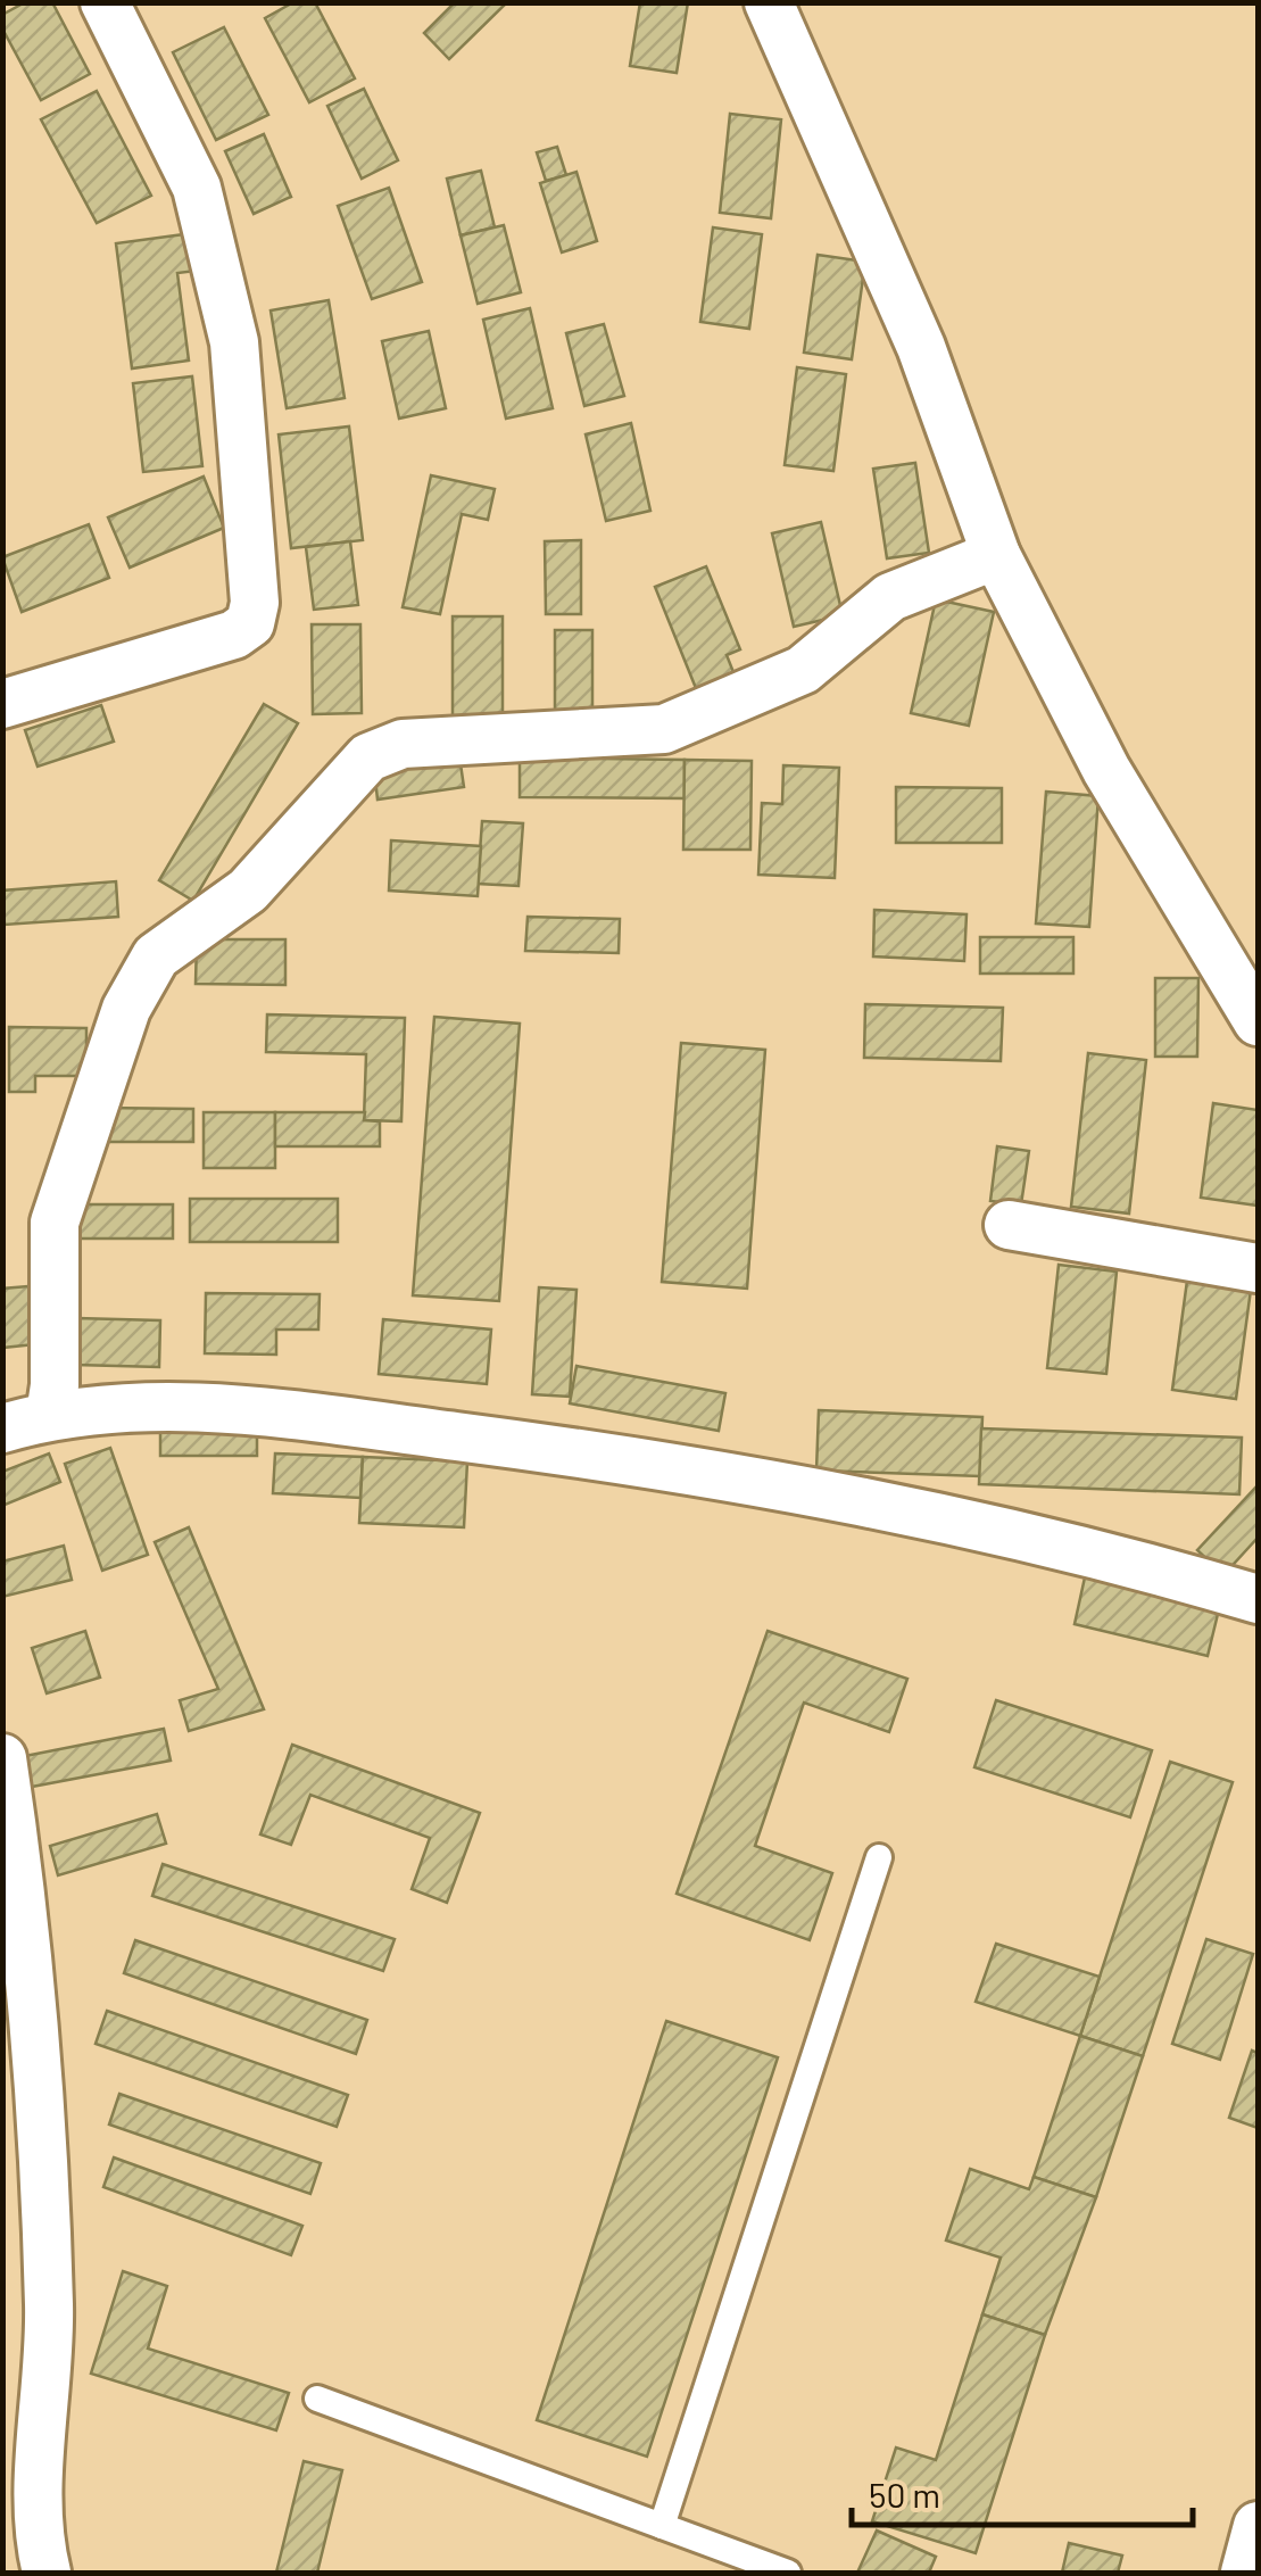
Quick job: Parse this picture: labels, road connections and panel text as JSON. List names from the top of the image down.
{
  "scale_bar": "50 m"
}
